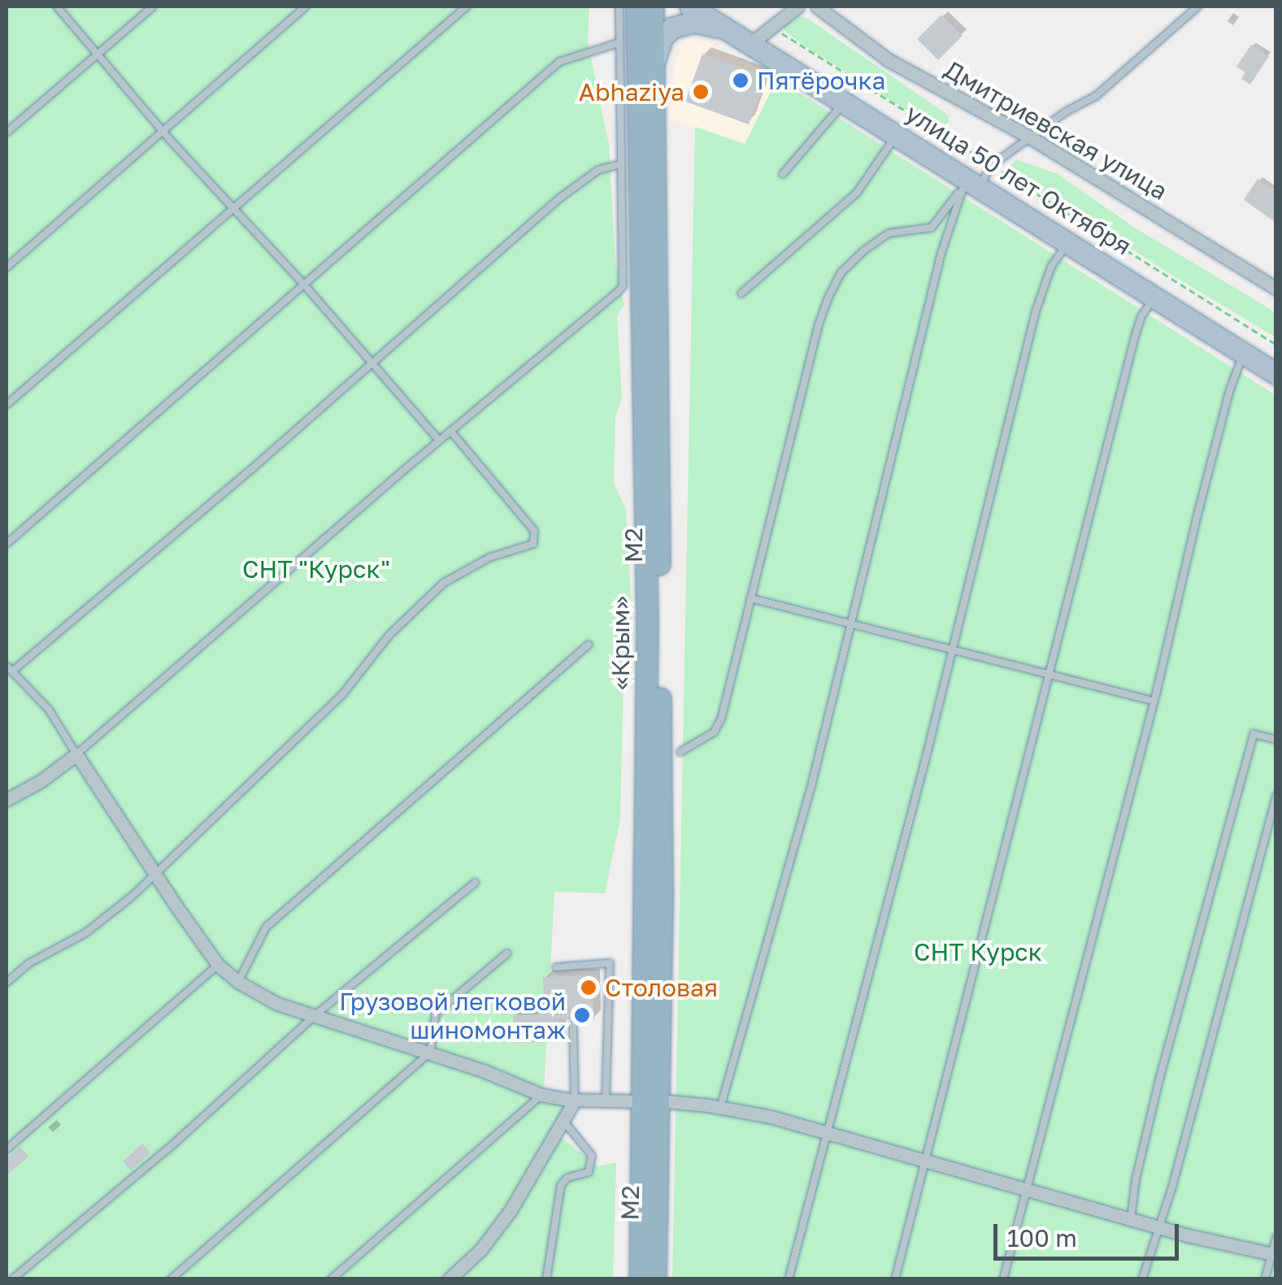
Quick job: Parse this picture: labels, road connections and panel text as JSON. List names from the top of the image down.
{
  "streets": {
    "highway": ["М2", "«Крым»"],
    "main road": ["улица 50 лет Октября"],
    "street": ["Дмитриевская улица"]
  },
  "crossings": [
    ["М2", "«Крым»"]
  ],
  "parks": ["СНТ \"Курск\"", "СНТ Курск"],
  "places": [
    "Пятёрочка",
    "Abhaziya",
    "Столовая",
    "Грузовой легковой шиномонтаж"
  ],
  "scale_bar": "100 m"
}
